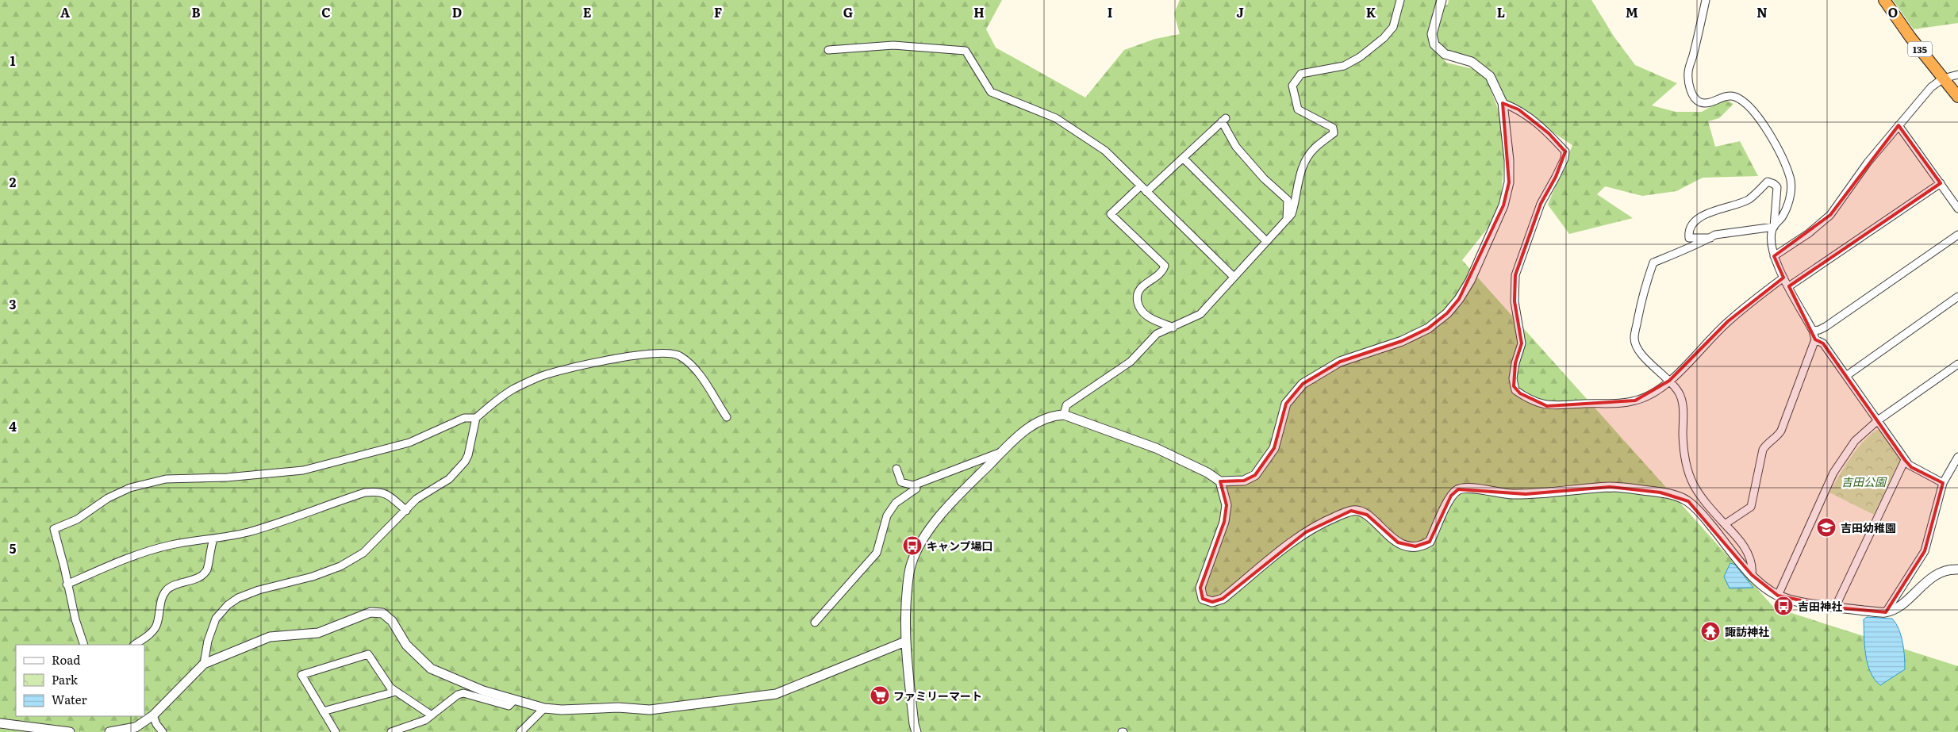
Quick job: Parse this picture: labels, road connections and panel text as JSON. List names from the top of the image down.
{
  "streets": {
    "highway": ["135"]
  },
  "parks": ["吉田公園"],
  "places": {
    "school or university": ["吉田幼稚園"],
    "bus stop": ["キャンプ場口", "吉田神社"],
    "temple": ["諏訪神社"],
    "supermarket": ["ファミリーマート"]
  },
  "legend": ["Road", "Park", "Water"],
  "grid": {
    "columns": [
      "A",
      "B",
      "C",
      "D",
      "E",
      "F",
      "G",
      "H",
      "I",
      "J",
      "K",
      "L",
      "M",
      "N",
      "O"
    ],
    "rows": [
      "1",
      "2",
      "3",
      "4",
      "5"
    ]
  }
}
